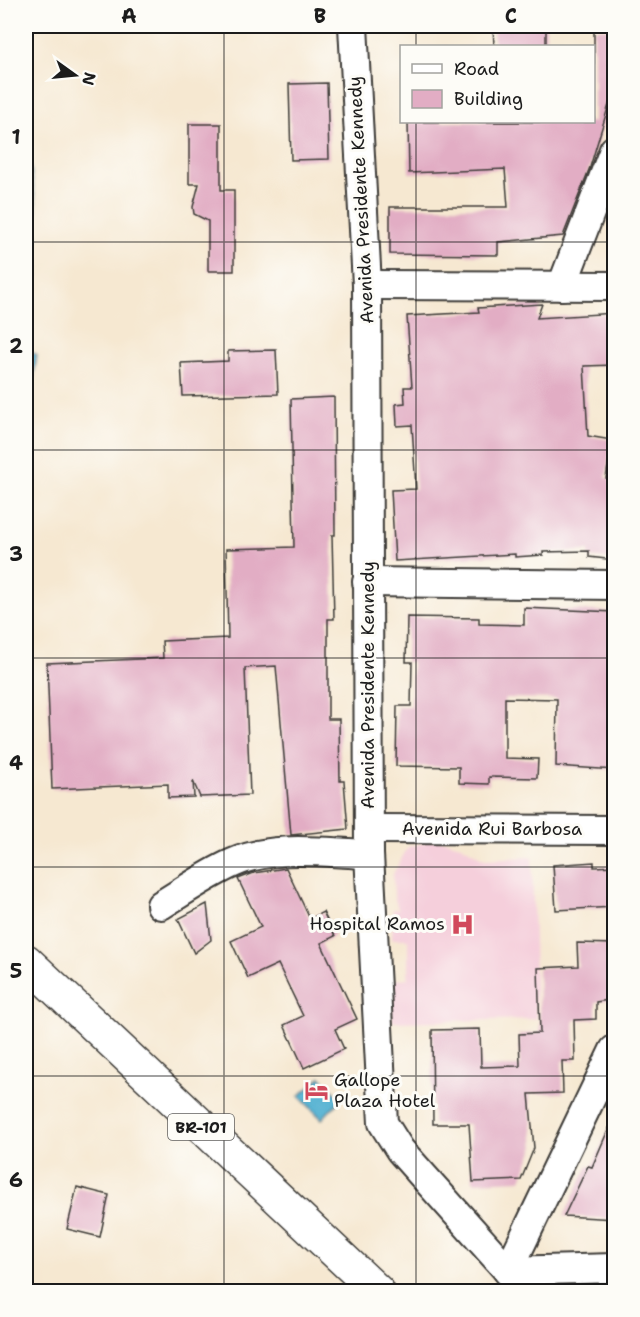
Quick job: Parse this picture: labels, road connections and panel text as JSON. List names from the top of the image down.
{
  "streets": {
    "highway": ["BR-101"],
    "street": ["Avenida Presidente Kennedy", "Avenida Rui Barbosa"]
  },
  "crossings": [
    ["Avenida Presidente Kennedy", "Avenida Rui Barbosa"]
  ],
  "places": {
    "hospital": ["Hospital Ramos"],
    "hotel": ["Gallope Plaza Hotel"]
  },
  "legend": ["Road", "Building"],
  "north": "right",
  "grid": {
    "columns": ["A", "B", "C"],
    "rows": [
      "1",
      "2",
      "3",
      "4",
      "5",
      "6"
    ]
  }
}
